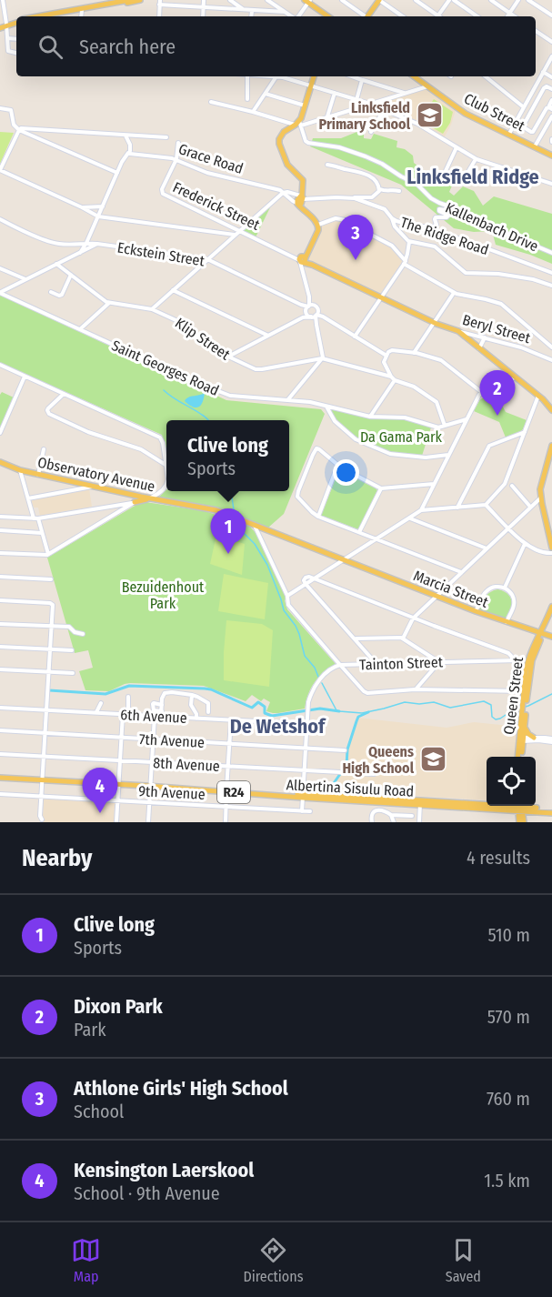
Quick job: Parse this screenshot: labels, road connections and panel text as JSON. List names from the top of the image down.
{
  "streets": {
    "main road": [
      "Club Street",
      "Frederick Street",
      "Beryl Street",
      "Observatory Avenue",
      "Marcia Street",
      "Queen Street",
      "Albertina Sisulu Road",
      "R24"
    ],
    "street": [
      "Grace Road",
      "Kallenbach Drive",
      "The Ridge Road",
      "Eckstein Street",
      "Klip Street",
      "Saint Georges Road",
      "Tainton Street",
      "6th Avenue",
      "7th Avenue",
      "8th Avenue",
      "9th Avenue"
    ]
  },
  "crossings": [
    ["Grace Road", "Frederick Street"],
    ["Grace Road", "The Ridge Road"],
    ["Frederick Street", "Beryl Street"],
    ["Klip Street", "Saint Georges Road"],
    ["Observatory Avenue", "Marcia Street"],
    ["Observatory Avenue", "Tainton Street"],
    ["Marcia Street", "Queen Street"]
  ],
  "districts": ["Linksfield Ridge", "De Wetshof"],
  "parks": ["Da Gama Park", "Bezuidenhout Park"],
  "places": {
    "school or university": ["Linksfield Primary School", "Queens High School"]
  },
  "page": {
    "search": "Search here",
    "pins": [
      "3",
      "2",
      "1",
      "4"
    ],
    "popup": ["Clive long", "Sports"],
    "heading": ["Nearby", "4 results"],
    "list": [
      {
        "mark": "1",
        "name": "Clive long",
        "note": "Sports",
        "value": "510 m"
      },
      {
        "mark": "2",
        "name": "Dixon Park",
        "note": "Park",
        "value": "570 m"
      },
      {
        "mark": "3",
        "name": "Athlone Girls' High School",
        "note": "School",
        "value": "760 m"
      },
      {
        "mark": "4",
        "name": "Kensington Laerskool",
        "note": "School · 9th Avenue",
        "value": "1.5 km"
      }
    ],
    "nav": ["Map", "Directions", "Saved"]
  }
}
